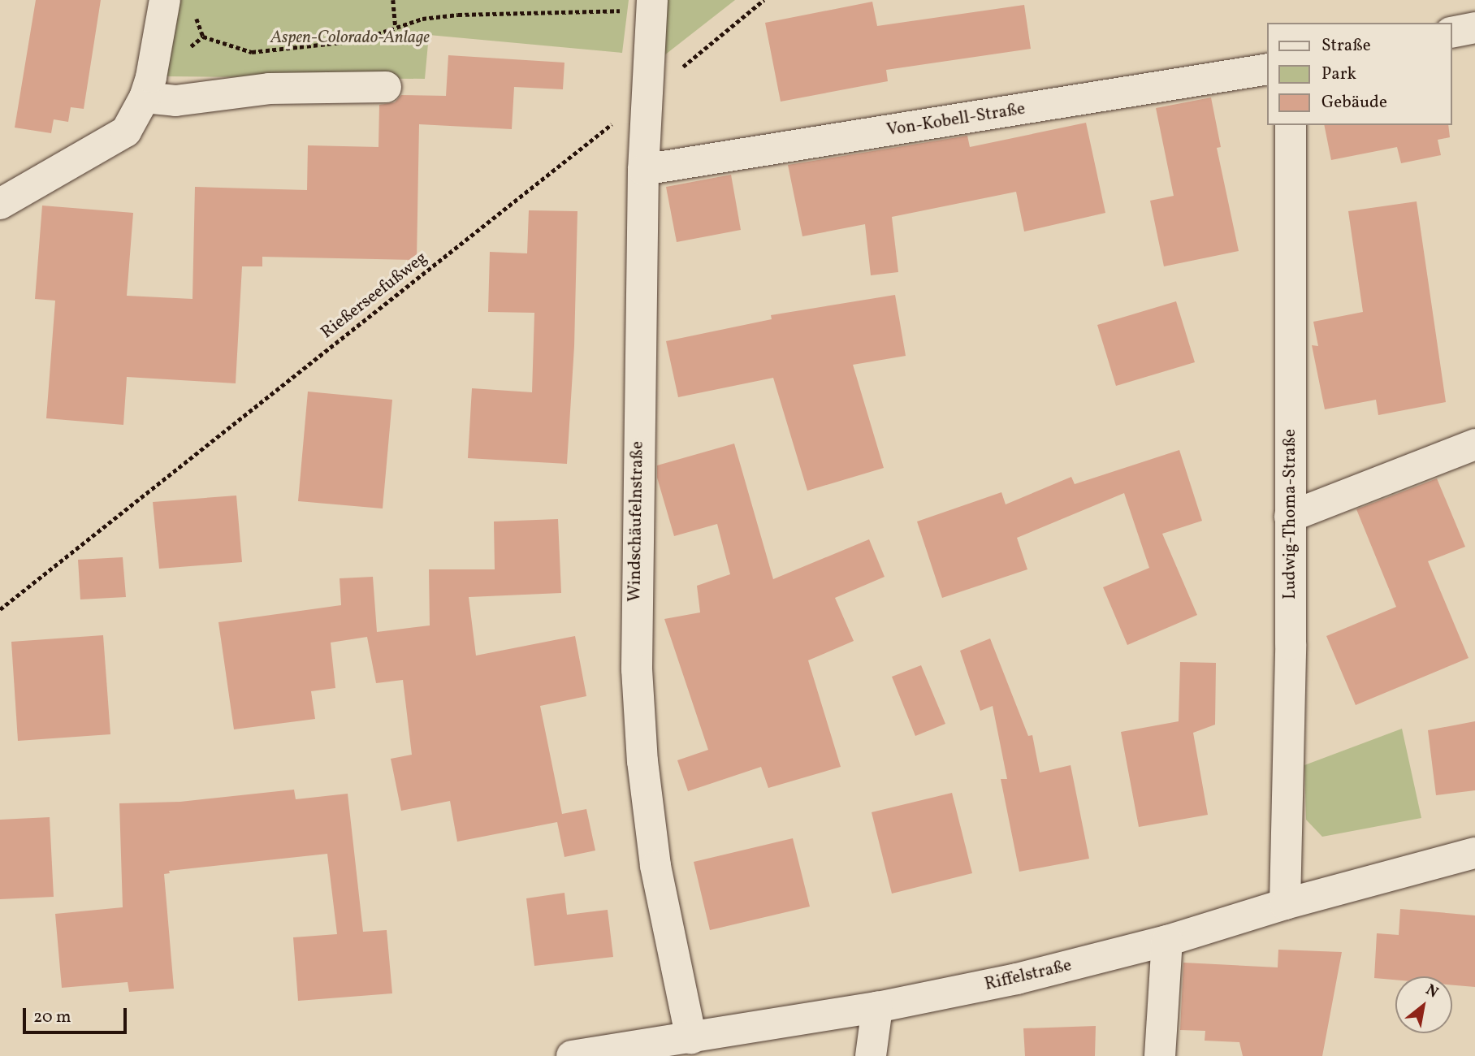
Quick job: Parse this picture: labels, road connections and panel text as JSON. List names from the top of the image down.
{
  "streets": {
    "street": [
      "Von-Kobell-Straße",
      "Ludwig-Thoma-Straße",
      "Windschäufelnstraße",
      "Riffelstraße"
    ],
    "path": ["Rießerseefußweg"]
  },
  "crossings": [
    ["Von-Kobell-Straße", "Windschäufelnstraße"],
    ["Rießerseefußweg", "Windschäufelnstraße"],
    ["Ludwig-Thoma-Straße", "Riffelstraße"],
    ["Windschäufelnstraße", "Riffelstraße"]
  ],
  "parks": ["Aspen-Colorado-Anlage"],
  "legend": ["Straße", "Park", "Gebäude"],
  "scale_bar": "20 m",
  "north": "top right"
}
